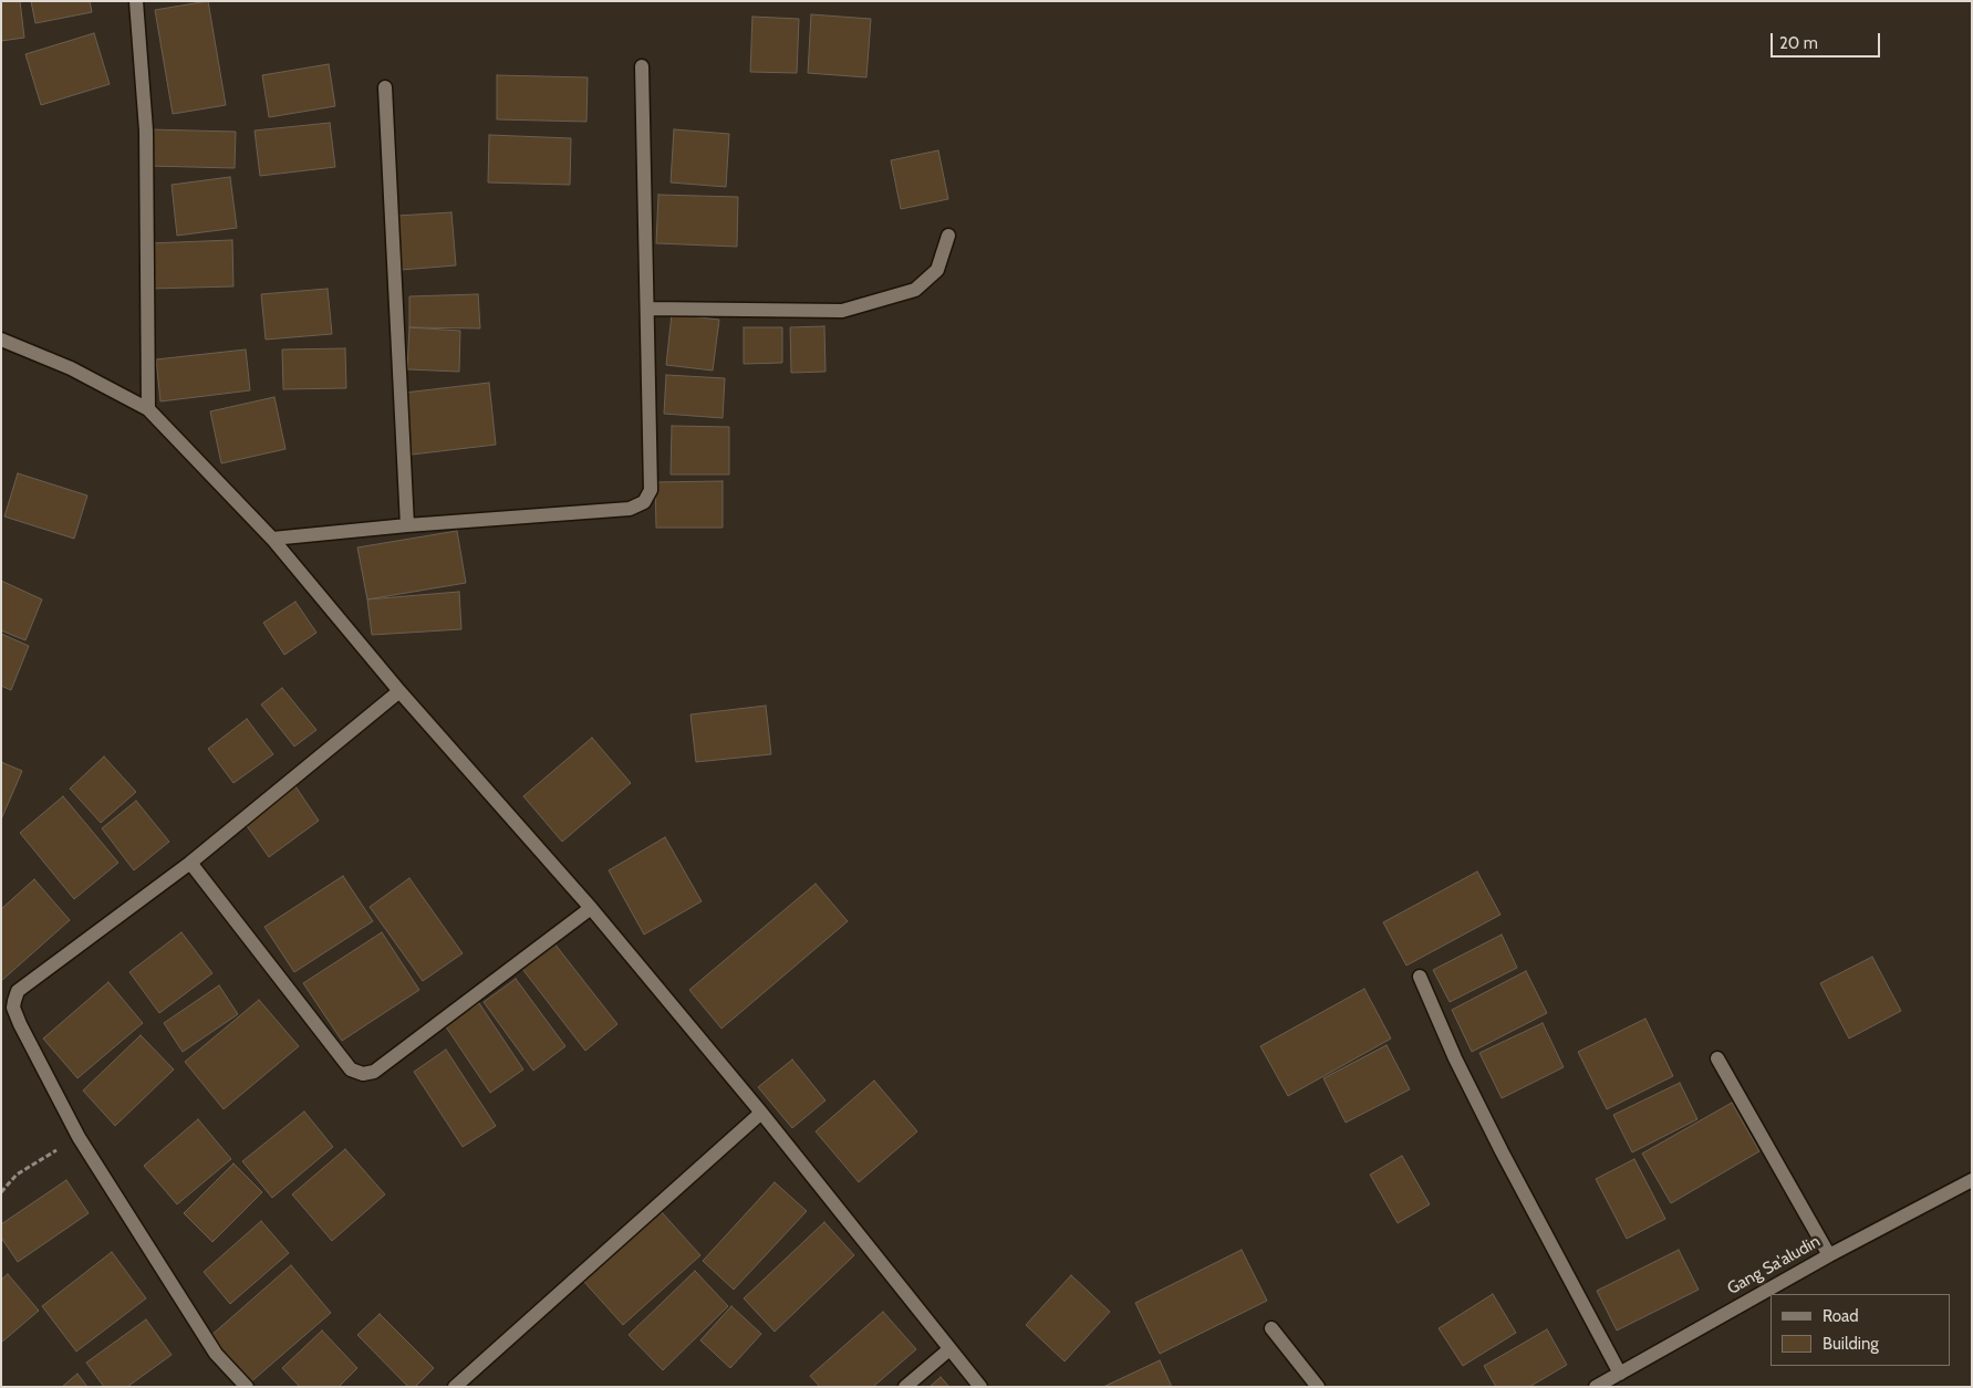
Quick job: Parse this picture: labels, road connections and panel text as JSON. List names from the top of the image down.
{
  "streets": {
    "street": ["Gang Sa'aludin"]
  },
  "legend": ["Road", "Building"],
  "scale_bar": "20 m"
}
